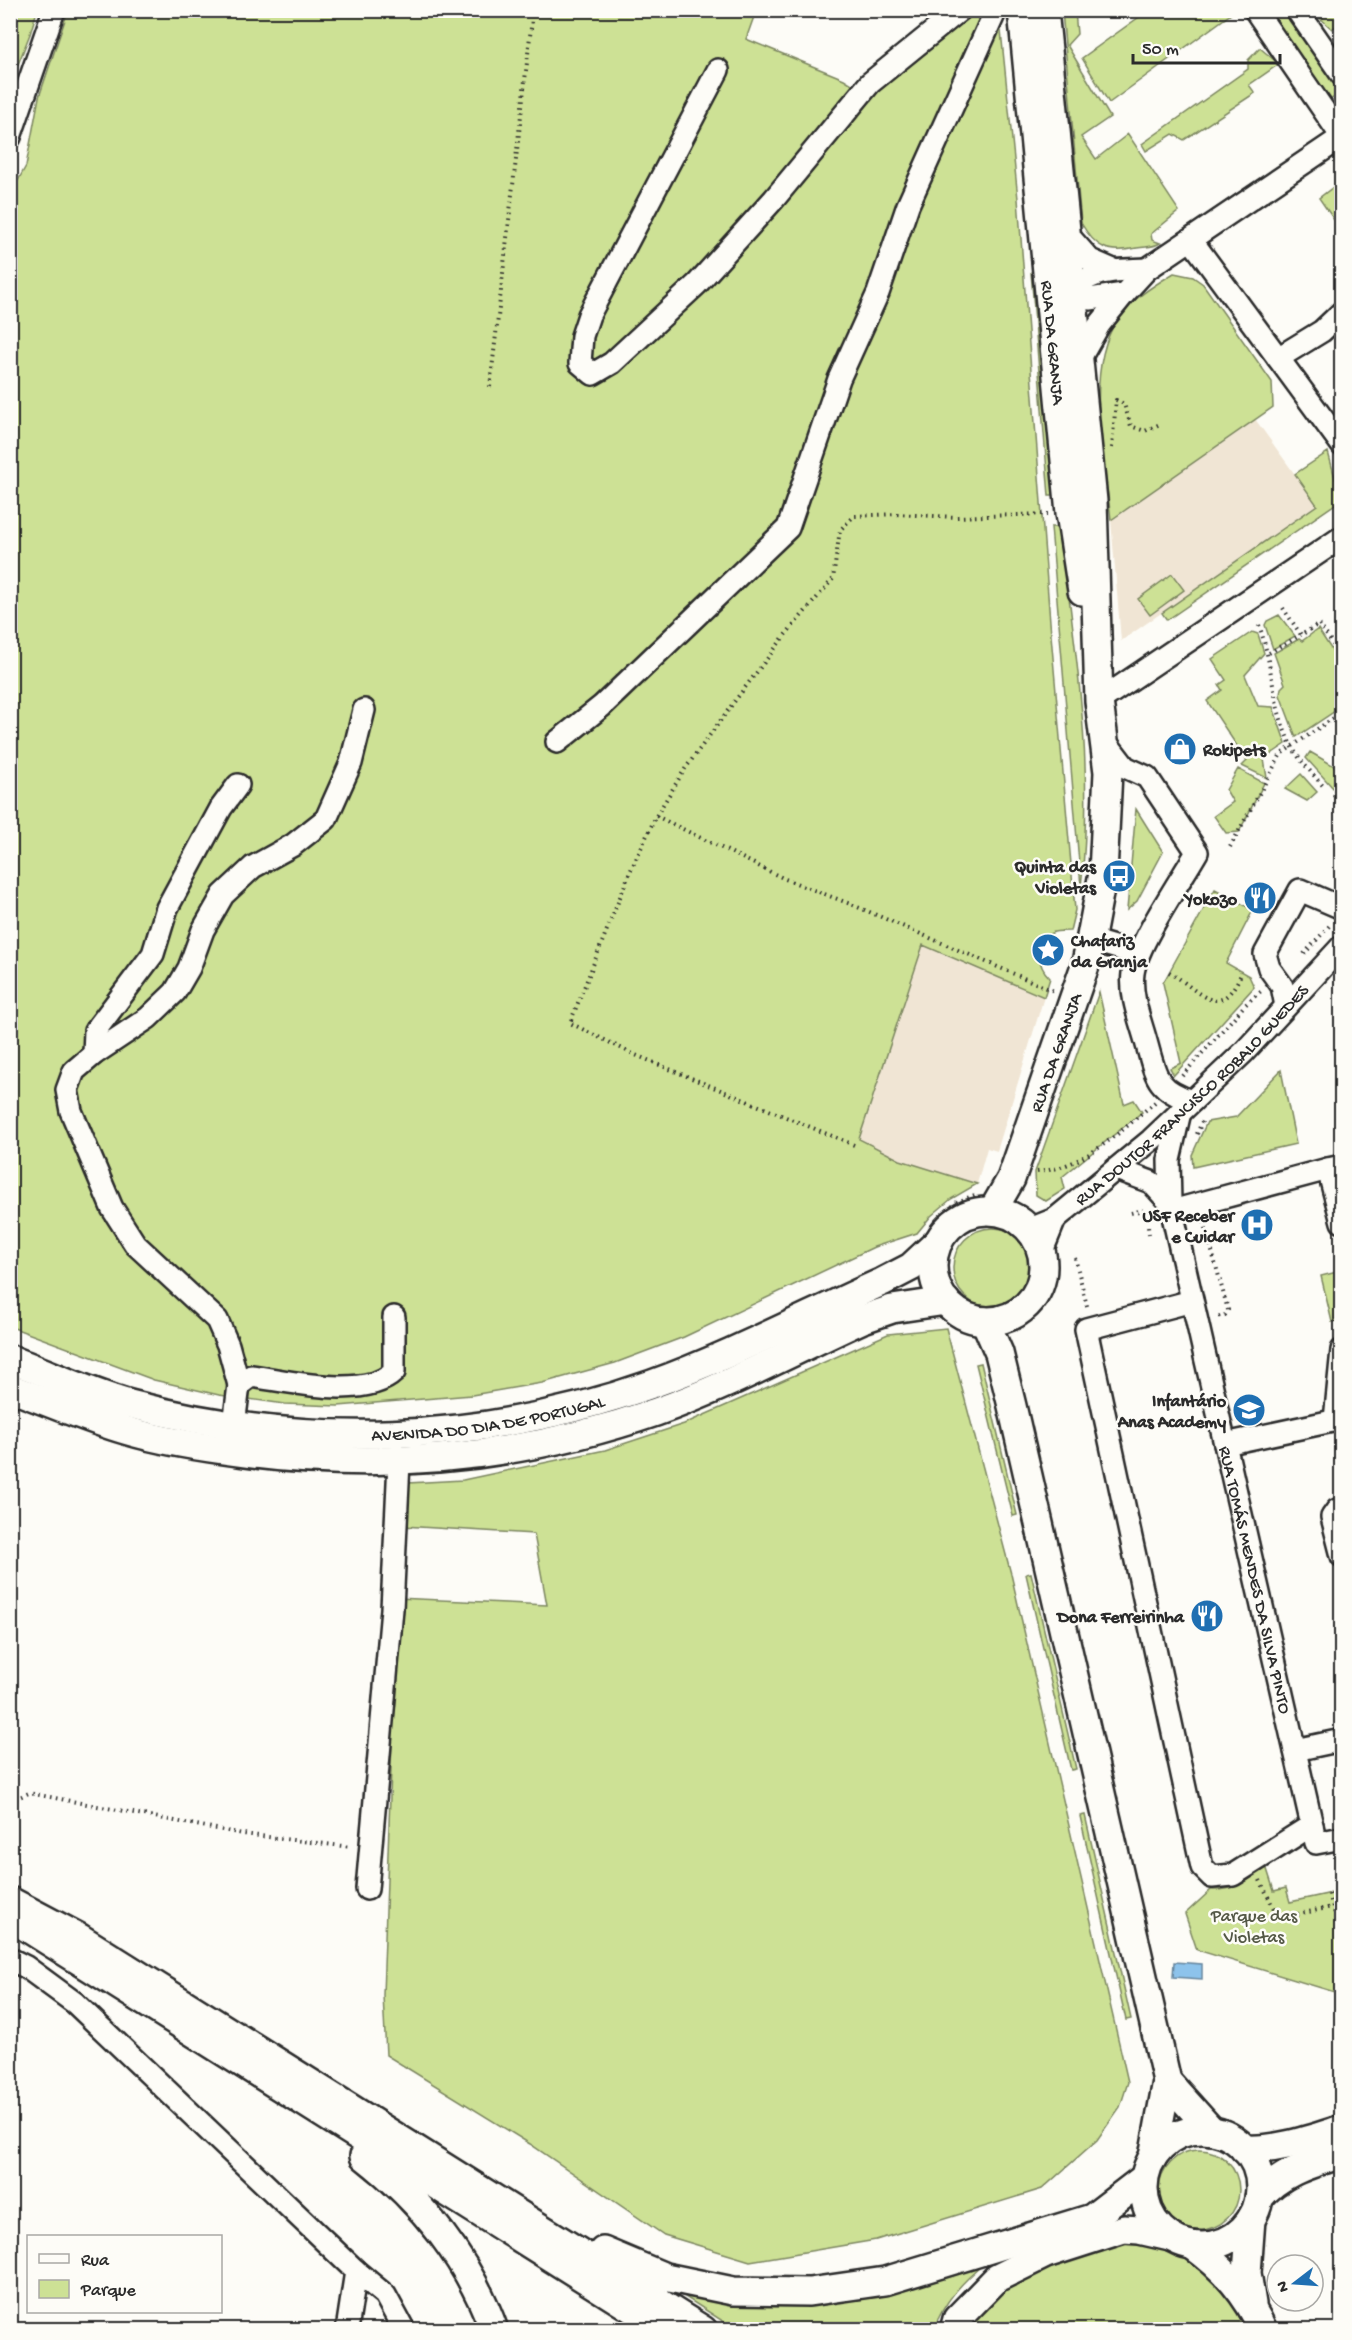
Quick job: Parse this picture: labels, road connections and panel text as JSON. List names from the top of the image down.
{
  "streets": {
    "main road": ["RUA DA GRANJA", "AVENIDA DO DIA DE PORTUGAL"],
    "street": ["RUA DOUTOR FRANCISCO ROBALO GUEDES", "RUA TOMÁS MENDES DA SILVA PINTO"]
  },
  "crossings": [
    ["RUA DOUTOR FRANCISCO ROBALO GUEDES", "AVENIDA DO DIA DE PORTUGAL"],
    ["RUA DOUTOR FRANCISCO ROBALO GUEDES", "RUA TOMÁS MENDES DA SILVA PINTO"]
  ],
  "parks": ["Parque das Violetas"],
  "places": {
    "shop": ["Rokipets"],
    "bus stop": ["Quinta das Violetas"],
    "restaurant": ["Yokozo", "Dona Ferreirinha"],
    "place": ["Chafariz da Granja"],
    "hospital": ["USF Receber e Cuidar"],
    "school or university": ["Infantário Anas Academy"]
  },
  "legend": ["Rua", "Parque"],
  "scale_bar": "50 m",
  "north": "left"
}
